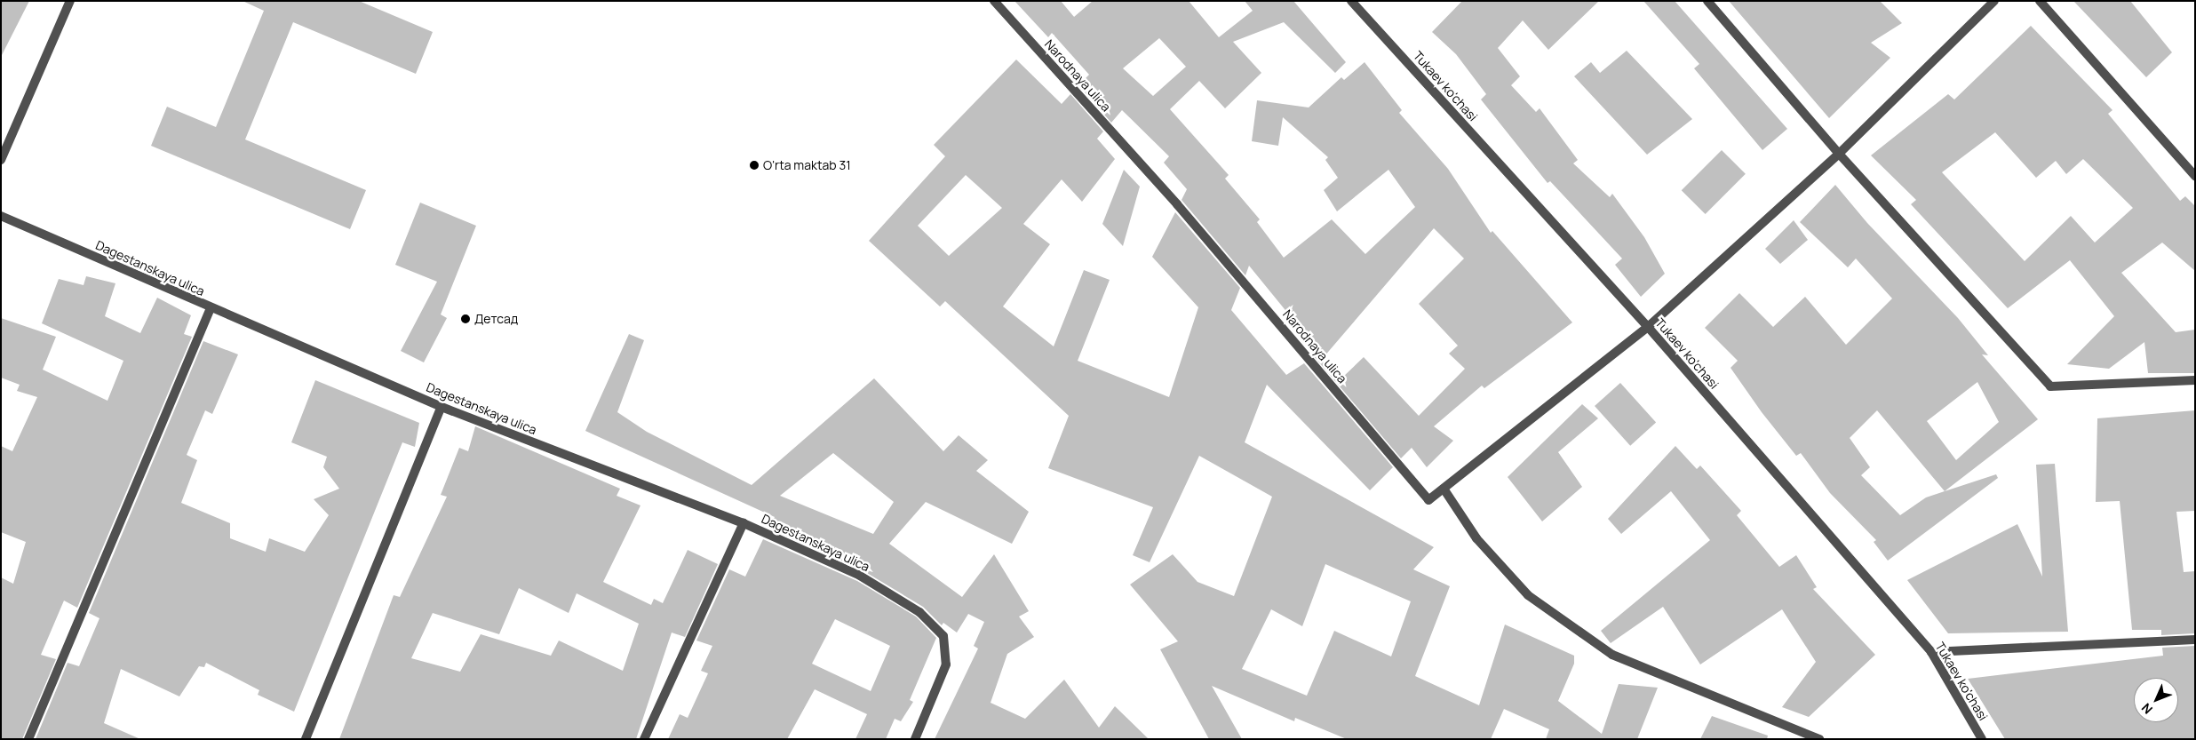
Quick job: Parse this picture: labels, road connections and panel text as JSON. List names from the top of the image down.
{
  "streets": {
    "street": ["Narodnaya ulica", "Tukaev ko'chasi", "Dagestanskaya ulica"]
  },
  "crossings": [
    ["Narodnaya ulica", "Tukaev ko'chasi"]
  ],
  "places": ["O'rta maktab 31", "Детсад"],
  "north": "bottom left"
}
